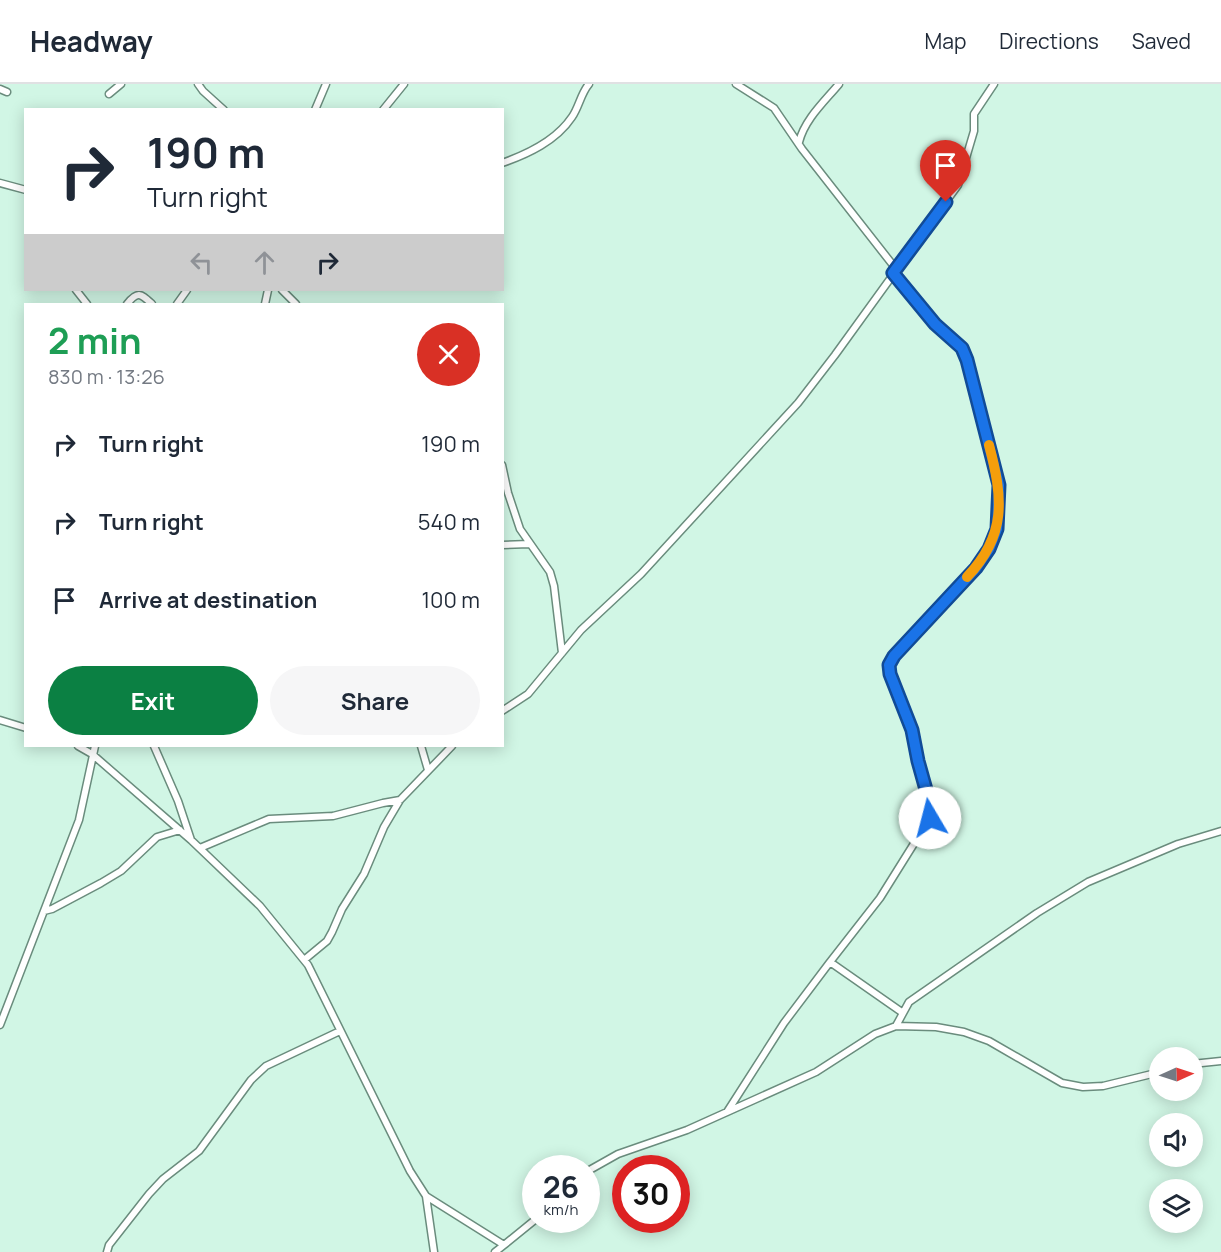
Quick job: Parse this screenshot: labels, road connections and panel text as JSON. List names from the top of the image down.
{
  "north": "right",
  "page": {
    "header": "Headway",
    "nav": ["Map", "Directions", "Saved"],
    "turn": ["190 m", "Turn right"],
    "heading": ["2 min", "830 m · 13:26"],
    "list": [
      {
        "name": "Turn right",
        "value": "190 m"
      },
      {
        "name": "Turn right",
        "value": "540 m"
      },
      {
        "name": "Arrive at destination",
        "value": "100 m"
      }
    ],
    "buttons": ["Exit", "Share"],
    "speed": "26 km/h",
    "limit": "30"
  }
}
